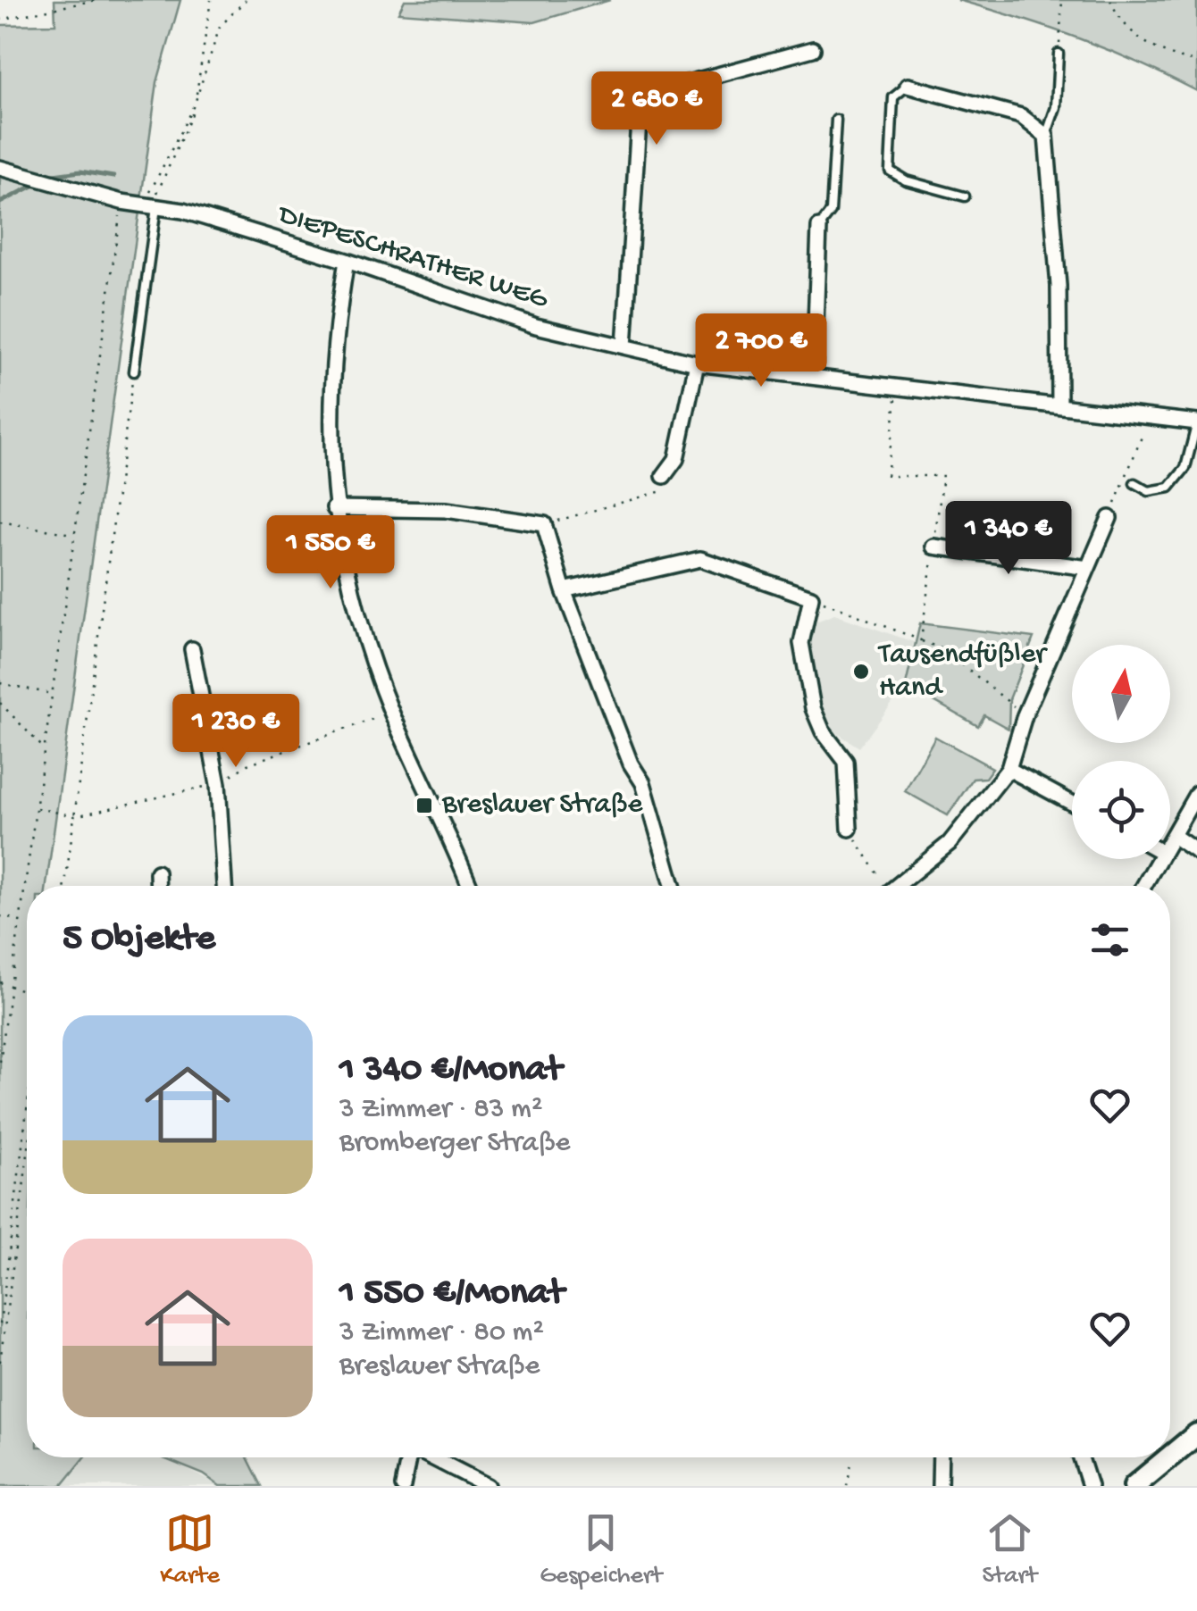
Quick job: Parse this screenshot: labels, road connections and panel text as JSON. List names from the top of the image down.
{
  "streets": {
    "street": ["DIEPESCHRATHER WEG"]
  },
  "places": {
    "other": ["Tausendfüßler Hand"],
    "transit": ["Breslauer Straße"]
  },
  "north": "top",
  "page": {
    "price": [
      "2 680 €",
      "2 700 €",
      "1 340 €",
      "1 550 €",
      "1 230 €"
    ],
    "heading": "5 Objekte",
    "list": [
      {
        "name": "1 340 €/Monat",
        "note": "3 Zimmer · 83 m² · Bromberger Straße"
      },
      {
        "name": "1 550 €/Monat",
        "note": "3 Zimmer · 80 m² · Breslauer Straße"
      }
    ],
    "tabs": ["Karte", "Gespeichert", "Start"]
  }
}
